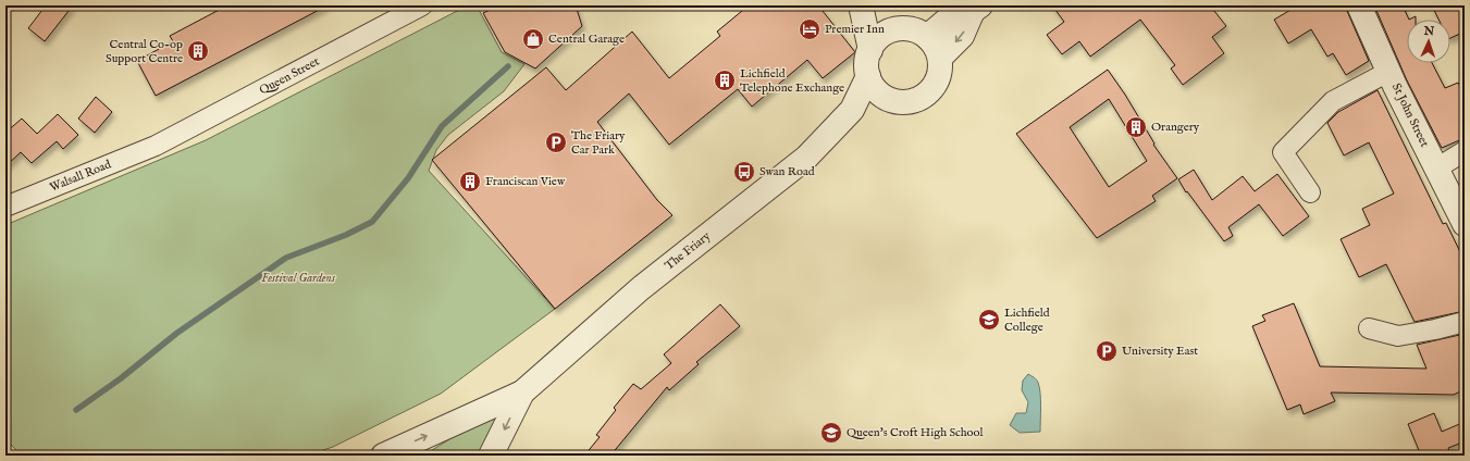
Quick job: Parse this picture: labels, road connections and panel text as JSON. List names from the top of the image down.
{
  "streets": {
    "street": [
      "Queen Street",
      "St John Street",
      "Walsall Road",
      "The Friary"
    ]
  },
  "crossings": [
    ["Queen Street", "Walsall Road"]
  ],
  "parks": ["Festival Gardens"],
  "places": {
    "hotel": ["Premier Inn"],
    "shop": ["Central Garage"],
    "building": [
      "Central Co-op Support Centre",
      "Lichfield Telephone Exchange",
      "Orangery",
      "Franciscan View"
    ],
    "parking": ["The Friary Car Park", "University East"],
    "bus stop": ["Swan Road"],
    "school or university": ["Lichfield College", "Queen's Croft High School"]
  },
  "north": "top"
}
